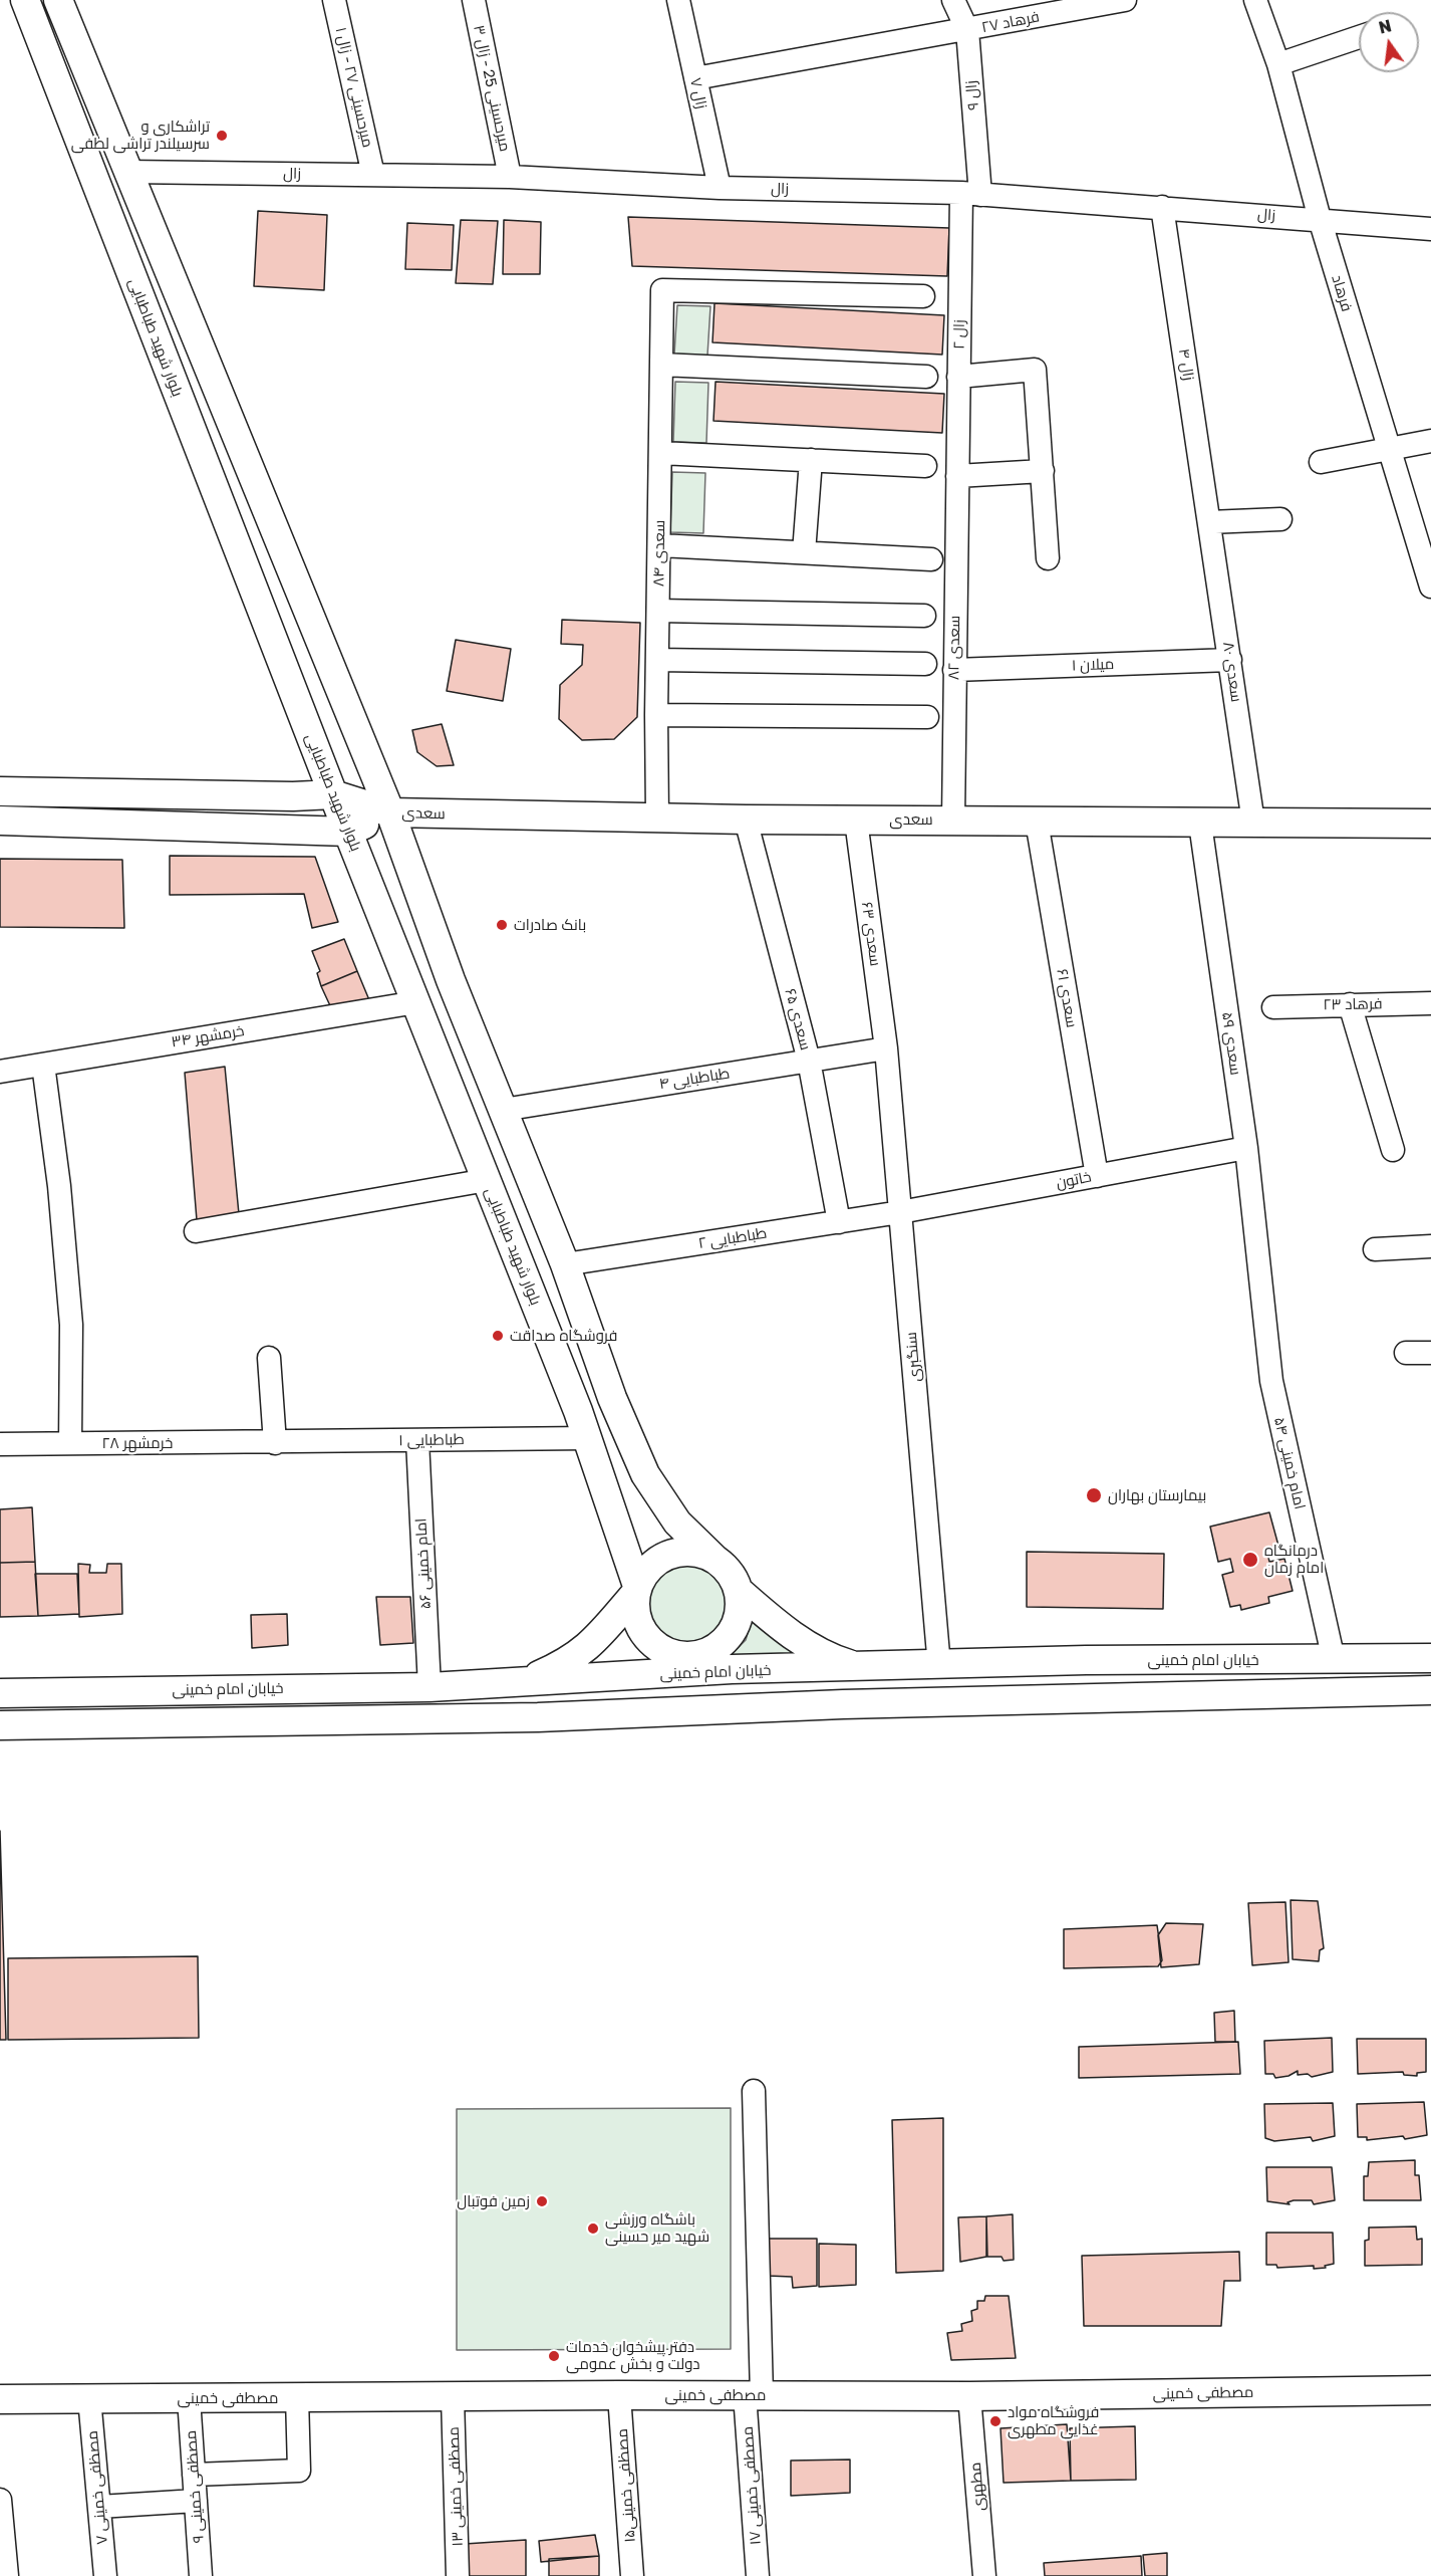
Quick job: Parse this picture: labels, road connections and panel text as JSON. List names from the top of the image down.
{
  "streets": {
    "main road": [
      "بلوار شهید طباطبایی",
      "سعدی",
      "خیابان امام خمینی",
      "مصطفی خمینی"
    ],
    "street": [
      "فرهاد ۲۷",
      "میرحسینی ۲۷ - زال ۱",
      "میرحسینی 25 - زال ۳",
      "زال ۷",
      "زال ۹",
      "زال",
      "فرهاد",
      "زال ۲",
      "زال ۴",
      "سعدی ۸۴",
      "سعدی ۸۲",
      "میلان ۱",
      "سعدی ۸۰",
      "سعدی ۶۳",
      "سعدی ۶۱",
      "فرهاد ۲۳",
      "سعدی ۶۵",
      "خرمشهر ۳۴",
      "سعدی ۵۹",
      "طباطبایی ۴",
      "خاتون",
      "طباطبایی ۲",
      "سنگبری",
      "طباطبایی ۱",
      "خرمشهر ۲۸",
      "امام خمینی ۵۴",
      "امام خمینی ۵۶",
      "مصظفی خمینی۱۵",
      "مصطفی خمینی ۱۷",
      "مصظفی خمینی ۹",
      "مصظفی خمینی ۱۳",
      "مطهری",
      "مصظفی خمینی ۷"
    ]
  },
  "crossings": [
    ["فرهاد ۲۷", "زال ۷"],
    ["فرهاد ۲۷", "زال ۹"],
    ["میرحسینی ۲۷ - زال ۱", "زال"],
    ["میرحسینی 25 - زال ۳", "زال"],
    ["زال ۷", "زال"],
    ["زال ۹", "زال"],
    ["زال ۹", "زال ۲"],
    ["زال", "فرهاد"],
    ["زال", "زال ۲"],
    ["زال", "زال ۴"],
    ["زال ۲", "سعدی ۸۲"],
    ["بلوار شهید طباطبایی", "خرمشهر ۳۴"],
    ["بلوار شهید طباطبایی", "طباطبایی ۱"],
    ["بلوار شهید طباطبایی", "خیابان امام خمینی"],
    ["زال ۴", "سعدی ۸۰"],
    ["سعدی ۸۴", "سعدی"],
    ["سعدی ۸۲", "میلان ۱"],
    ["سعدی ۸۲", "سعدی"],
    ["میلان ۱", "سعدی ۸۰"],
    ["سعدی ۸۰", "سعدی"],
    ["سعدی", "سعدی ۶۳"],
    ["سعدی", "سعدی ۶۱"],
    ["سعدی", "سعدی ۶۵"],
    ["سعدی", "سعدی ۵۹"],
    ["سعدی ۶۳", "طباطبایی ۴"],
    ["سعدی ۶۳", "سنگبری"],
    ["سعدی ۶۱", "خاتون"],
    ["سعدی ۶۵", "طباطبایی ۴"],
    ["سعدی ۶۵", "طباطبایی ۲"],
    ["سعدی ۵۹", "خاتون"],
    ["سعدی ۵۹", "امام خمینی ۵۴"],
    ["طباطبایی ۴", "سنگبری"],
    ["خاتون", "طباطبایی ۲"],
    ["خاتون", "سنگبری"],
    ["طباطبایی ۲", "سنگبری"],
    ["سنگبری", "خیابان امام خمینی"],
    ["طباطبایی ۱", "خرمشهر ۲۸"],
    ["طباطبایی ۱", "امام خمینی ۵۶"],
    ["امام خمینی ۵۴", "خیابان امام خمینی"],
    ["امام خمینی ۵۶", "خیابان امام خمینی"],
    ["مصطفی خمینی", "مصظفی خمینی۱۵"],
    ["مصطفی خمینی", "مصطفی خمینی ۱۷"],
    ["مصطفی خمینی", "مصظفی خمینی ۹"],
    ["مصطفی خمینی", "مصظفی خمینی ۱۳"],
    ["مصطفی خمینی", "مطهری"],
    ["مصطفی خمینی", "مصظفی خمینی ۷"]
  ],
  "places": [
    "تراشکاری و سرسیلندر تراشی لطفی",
    "بانک صادرات",
    "فروشگاه صداقت",
    "بیمارستان بهاران",
    "درمانگاه امام زمان",
    "زمین فوتبال",
    "باشگاه ورزشی شهید میر حسینی",
    "دفتر پیشخوان خدمات دولت و بخش عمومی",
    "فروشگاه مواد غذایی مطهری"
  ],
  "north": "top"
}
